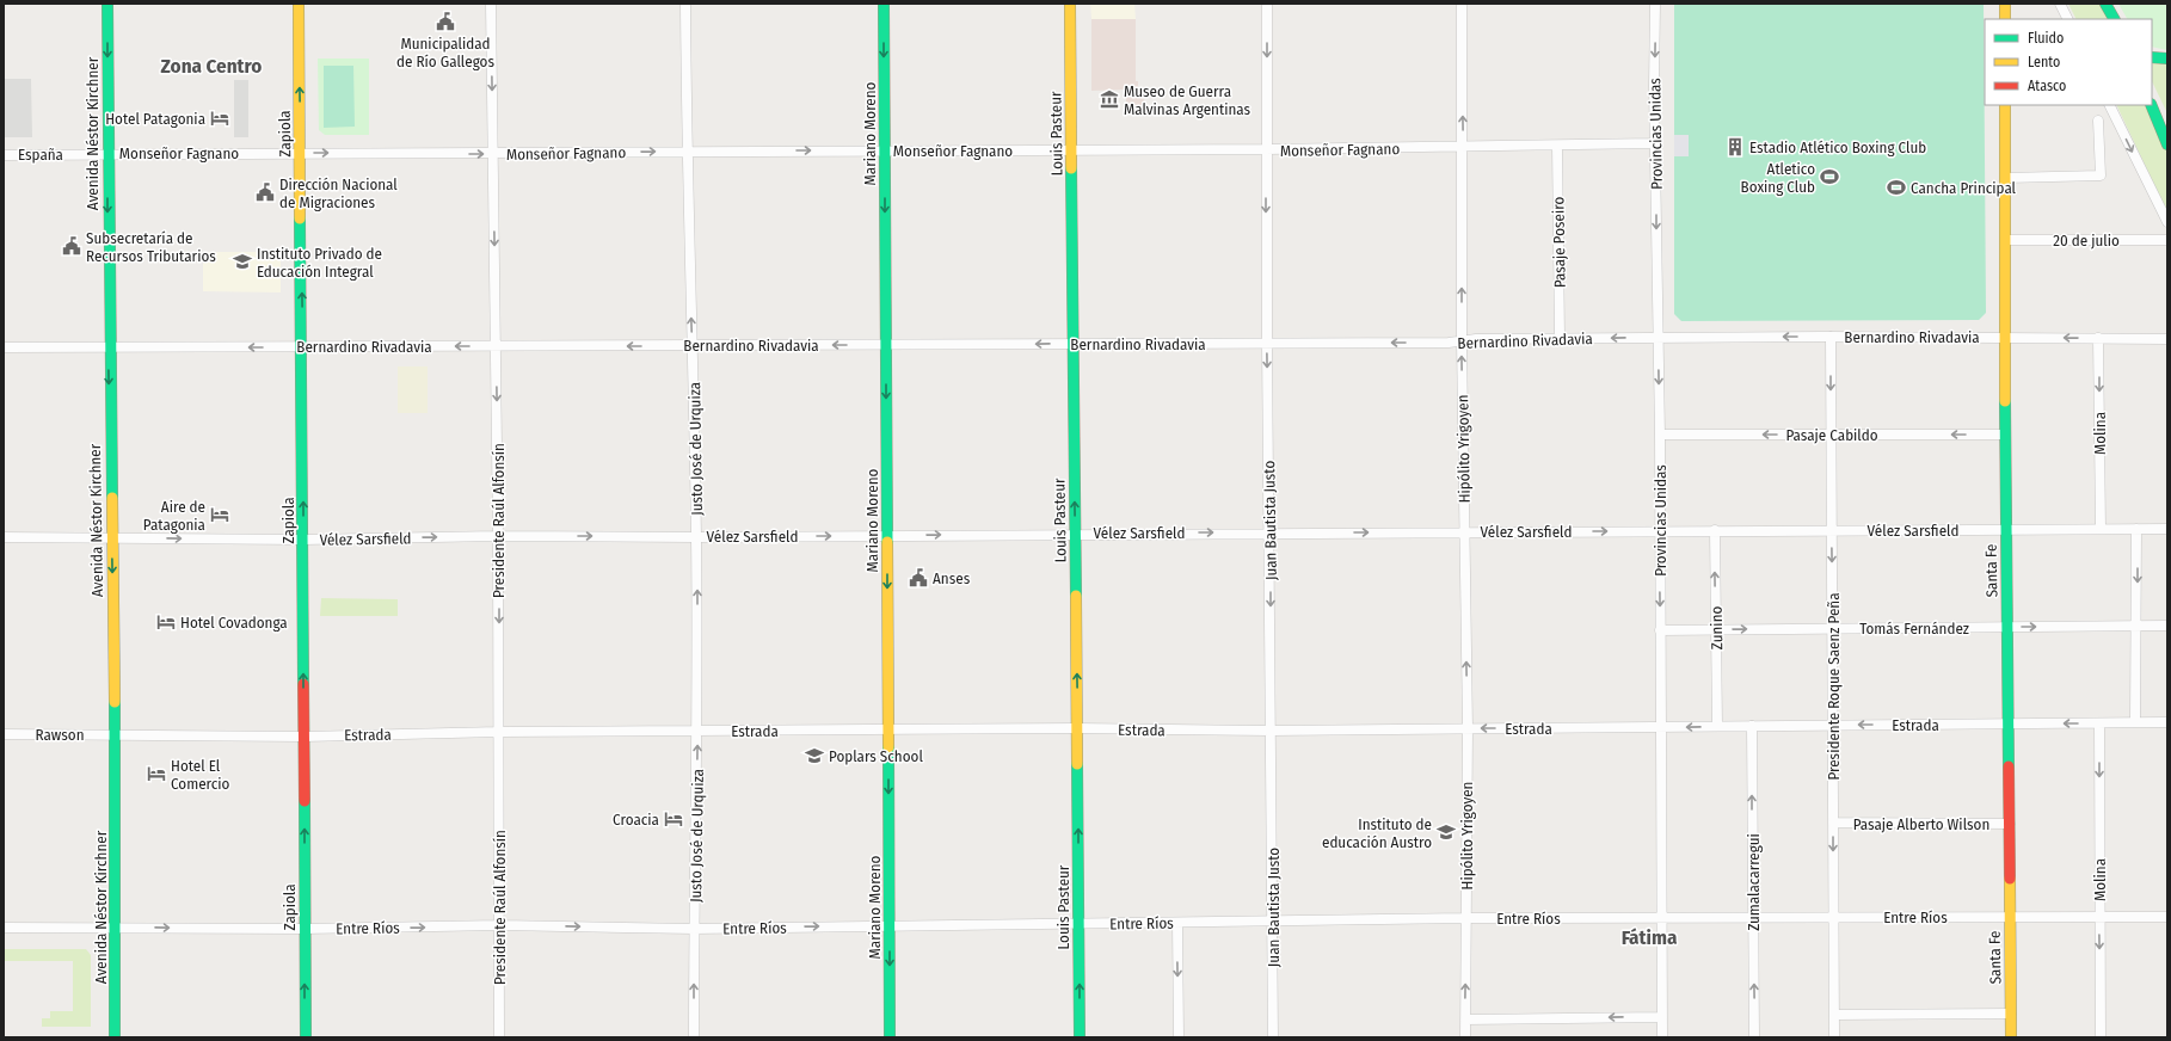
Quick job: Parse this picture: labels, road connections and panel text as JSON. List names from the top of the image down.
{
  "streets": {
    "main road": [
      "Avenida Néstor Kirchner",
      "Zapiola",
      "Mariano Moreno",
      "Louis Pasteur",
      "Santa Fe"
    ],
    "street": [
      "Provincias Unidas",
      "Monseñor Fagnano",
      "España",
      "20 de julio",
      "Pasaje Poseiro",
      "Bernardino Rivadavia",
      "Molina",
      "Pasaje Cabildo",
      "Justo José de Urquiza",
      "Hipólito Yrigoyen",
      "Presidente Raúl Alfonsín",
      "Juan Bautista Justo",
      "Vélez Sarsfield",
      "Zunino",
      "Tomás Fernández",
      "Presidente Roque Saenz Peña",
      "Estrada",
      "Rawson",
      "Pasaje Alberto Wilson",
      "Zumalacarregui",
      "Entre Ríos"
    ]
  },
  "crossings": [
    ["Avenida Néstor Kirchner", "Monseñor Fagnano"],
    ["Avenida Néstor Kirchner", "España"],
    ["Avenida Néstor Kirchner", "Bernardino Rivadavia"],
    ["Avenida Néstor Kirchner", "Vélez Sarsfield"],
    ["Avenida Néstor Kirchner", "Estrada"],
    ["Avenida Néstor Kirchner", "Rawson"],
    ["Avenida Néstor Kirchner", "Entre Ríos"],
    ["Zapiola", "Monseñor Fagnano"],
    ["Zapiola", "Bernardino Rivadavia"],
    ["Zapiola", "Vélez Sarsfield"],
    ["Zapiola", "Estrada"],
    ["Zapiola", "Entre Ríos"],
    ["Mariano Moreno", "Monseñor Fagnano"],
    ["Mariano Moreno", "Bernardino Rivadavia"],
    ["Mariano Moreno", "Vélez Sarsfield"],
    ["Mariano Moreno", "Estrada"],
    ["Mariano Moreno", "Entre Ríos"],
    ["Louis Pasteur", "Monseñor Fagnano"],
    ["Louis Pasteur", "Bernardino Rivadavia"],
    ["Louis Pasteur", "Vélez Sarsfield"],
    ["Louis Pasteur", "Estrada"],
    ["Louis Pasteur", "Entre Ríos"],
    ["Provincias Unidas", "Monseñor Fagnano"],
    ["Provincias Unidas", "Bernardino Rivadavia"],
    ["Provincias Unidas", "Pasaje Cabildo"],
    ["Provincias Unidas", "Vélez Sarsfield"],
    ["Provincias Unidas", "Tomás Fernández"],
    ["Provincias Unidas", "Estrada"],
    ["Provincias Unidas", "Entre Ríos"],
    ["Monseñor Fagnano", "España"],
    ["Monseñor Fagnano", "Pasaje Poseiro"],
    ["Monseñor Fagnano", "Justo José de Urquiza"],
    ["Monseñor Fagnano", "Hipólito Yrigoyen"],
    ["Monseñor Fagnano", "Presidente Raúl Alfonsín"],
    ["Monseñor Fagnano", "Juan Bautista Justo"],
    ["20 de julio", "Santa Fe"],
    ["Pasaje Poseiro", "Bernardino Rivadavia"],
    ["Bernardino Rivadavia", "Molina"],
    ["Bernardino Rivadavia", "Justo José de Urquiza"],
    ["Bernardino Rivadavia", "Hipólito Yrigoyen"],
    ["Bernardino Rivadavia", "Presidente Raúl Alfonsín"],
    ["Bernardino Rivadavia", "Juan Bautista Justo"],
    ["Bernardino Rivadavia", "Santa Fe"],
    ["Bernardino Rivadavia", "Presidente Roque Saenz Peña"],
    ["Molina", "Vélez Sarsfield"],
    ["Molina", "Estrada"],
    ["Molina", "Entre Ríos"],
    ["Pasaje Cabildo", "Santa Fe"],
    ["Pasaje Cabildo", "Presidente Roque Saenz Peña"],
    ["Justo José de Urquiza", "Vélez Sarsfield"],
    ["Justo José de Urquiza", "Estrada"],
    ["Justo José de Urquiza", "Entre Ríos"],
    ["Hipólito Yrigoyen", "Vélez Sarsfield"],
    ["Hipólito Yrigoyen", "Estrada"],
    ["Hipólito Yrigoyen", "Entre Ríos"],
    ["Presidente Raúl Alfonsín", "Vélez Sarsfield"],
    ["Presidente Raúl Alfonsín", "Estrada"],
    ["Presidente Raúl Alfonsín", "Entre Ríos"],
    ["Juan Bautista Justo", "Vélez Sarsfield"],
    ["Juan Bautista Justo", "Estrada"],
    ["Juan Bautista Justo", "Entre Ríos"],
    ["Vélez Sarsfield", "Santa Fe"],
    ["Vélez Sarsfield", "Zunino"],
    ["Vélez Sarsfield", "Presidente Roque Saenz Peña"],
    ["Santa Fe", "Tomás Fernández"],
    ["Santa Fe", "Estrada"],
    ["Santa Fe", "Pasaje Alberto Wilson"],
    ["Santa Fe", "Entre Ríos"],
    ["Zunino", "Tomás Fernández"],
    ["Zunino", "Estrada"],
    ["Tomás Fernández", "Presidente Roque Saenz Peña"],
    ["Presidente Roque Saenz Peña", "Estrada"],
    ["Presidente Roque Saenz Peña", "Pasaje Alberto Wilson"],
    ["Presidente Roque Saenz Peña", "Entre Ríos"],
    ["Estrada", "Rawson"],
    ["Estrada", "Zumalacarregui"],
    ["Zumalacarregui", "Entre Ríos"]
  ],
  "one_way": [
    "Avenida Néstor Kirchner",
    "Zapiola",
    "Mariano Moreno",
    "Louis Pasteur",
    "Provincias Unidas",
    "Monseñor Fagnano",
    "Bernardino Rivadavia",
    "Molina",
    "Pasaje Cabildo",
    "Justo José de Urquiza",
    "Hipólito Yrigoyen",
    "Presidente Raúl Alfonsín",
    "Juan Bautista Justo",
    "Vélez Sarsfield",
    "Zunino",
    "Tomás Fernández",
    "Presidente Roque Saenz Peña",
    "Zumalacarregui",
    "Entre Ríos"
  ],
  "districts": ["Zona Centro", "Fátima"],
  "places": {
    "public building": [
      "Municipalidad de Río Gallegos",
      "Dirección Nacional de Migraciones",
      "Subsecretaría de Recursos Tributarios",
      "Anses"
    ],
    "museum": ["Museo de Guerra Malvinas Argentinas"],
    "hotel": [
      "Hotel Patagonia",
      "Aire de Patagonia",
      "Hotel Covadonga",
      "Hotel El Comercio",
      "Croacia"
    ],
    "building": ["Estadio Atlético Boxing Club"],
    "sports": ["Atletico Boxing Club", "Cancha Principal"],
    "school or university": ["Instituto Privado de Educación Integral", "Poplars School", "Instituto de educación Austro"]
  },
  "legend": ["Fluido", "Lento", "Atasco"]
}
